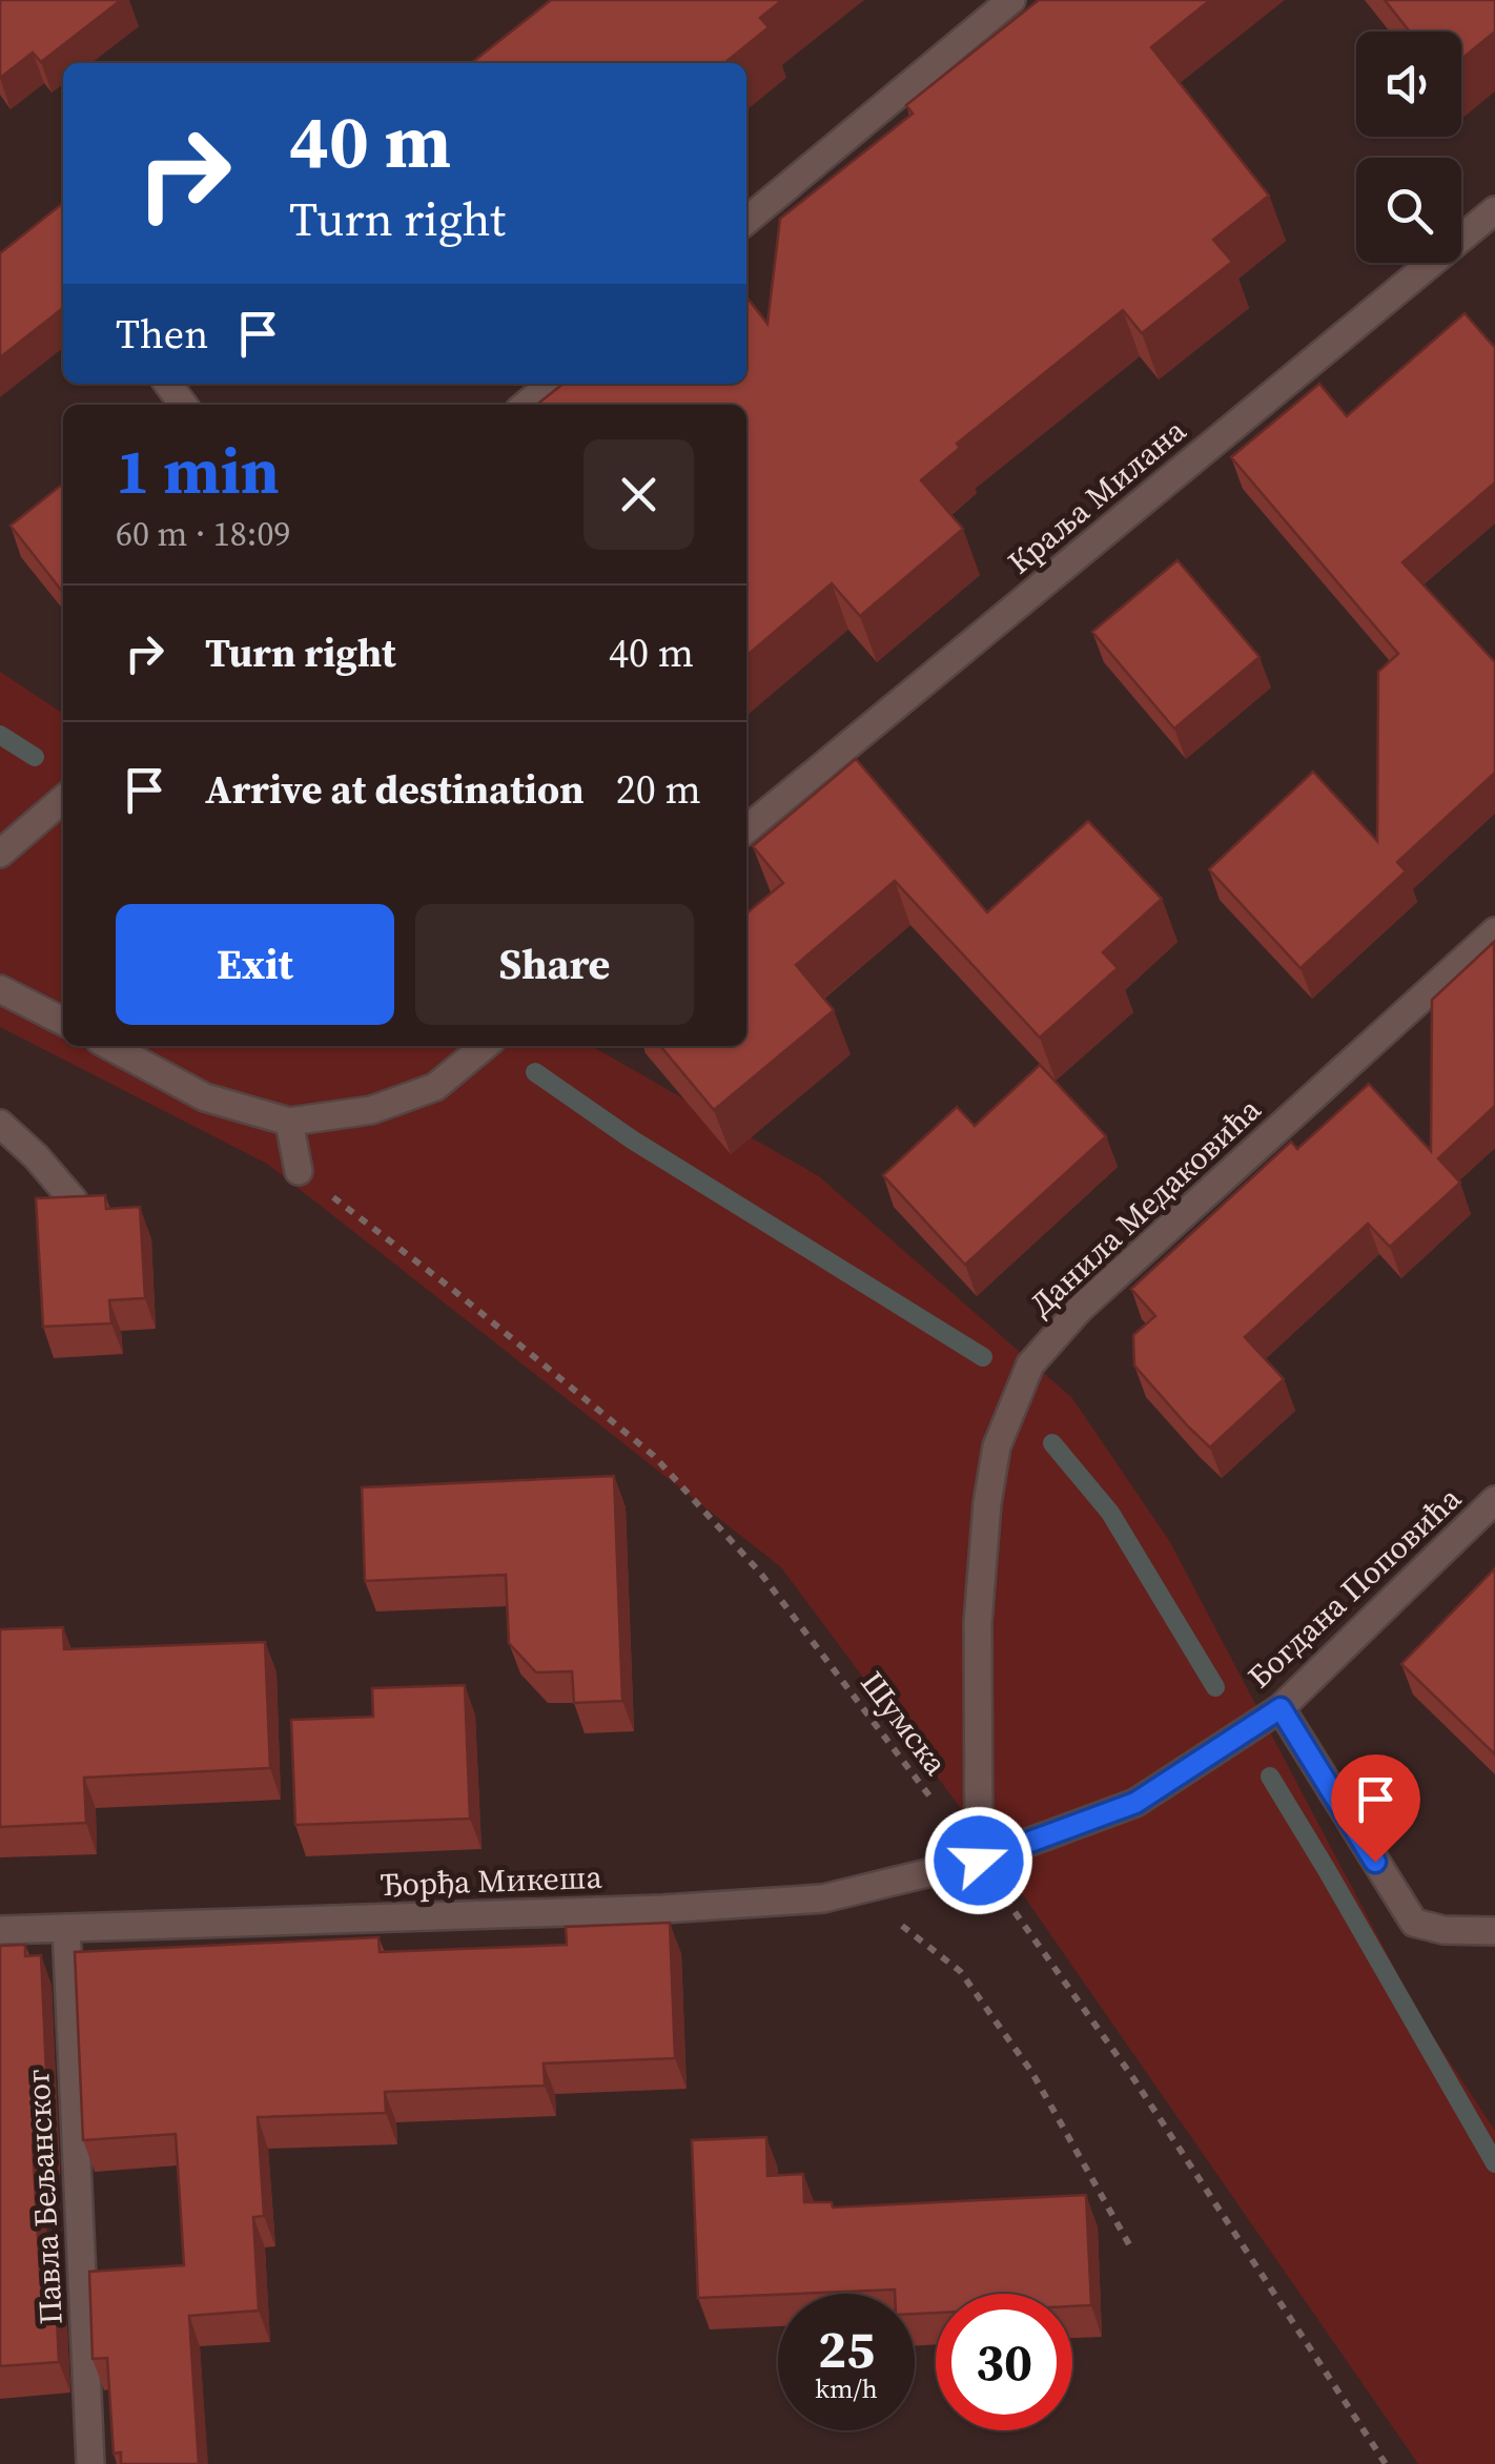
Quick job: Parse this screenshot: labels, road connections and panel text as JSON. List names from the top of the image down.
{
  "streets": {
    "street": [
      "Краља Милана",
      "Данила Медаковића",
      "Богдана Поповића",
      "Ђорђа Микеша",
      "Павла Бељанског"
    ],
    "path": ["Шумска"]
  },
  "crossings": [
    ["Данила Медаковића", "Богдана Поповића"],
    ["Данила Медаковића", "Шумска"],
    ["Данила Медаковића", "Ђорђа Микеша"],
    ["Богдана Поповића", "Шумска"],
    ["Богдана Поповића", "Ђорђа Микеша"],
    ["Шумска", "Ђорђа Микеша"],
    ["Ђорђа Микеша", "Павла Бељанског"]
  ],
  "page": {
    "turn": ["40 m", "Turn right"],
    "then": "Then",
    "heading": ["1 min", "60 m · 18:09"],
    "list": [
      {
        "name": "Turn right",
        "value": "40 m"
      },
      {
        "name": "Arrive at destination",
        "value": "20 m"
      }
    ],
    "buttons": ["Exit", "Share"],
    "speed": "25 km/h",
    "limit": "30"
  }
}
